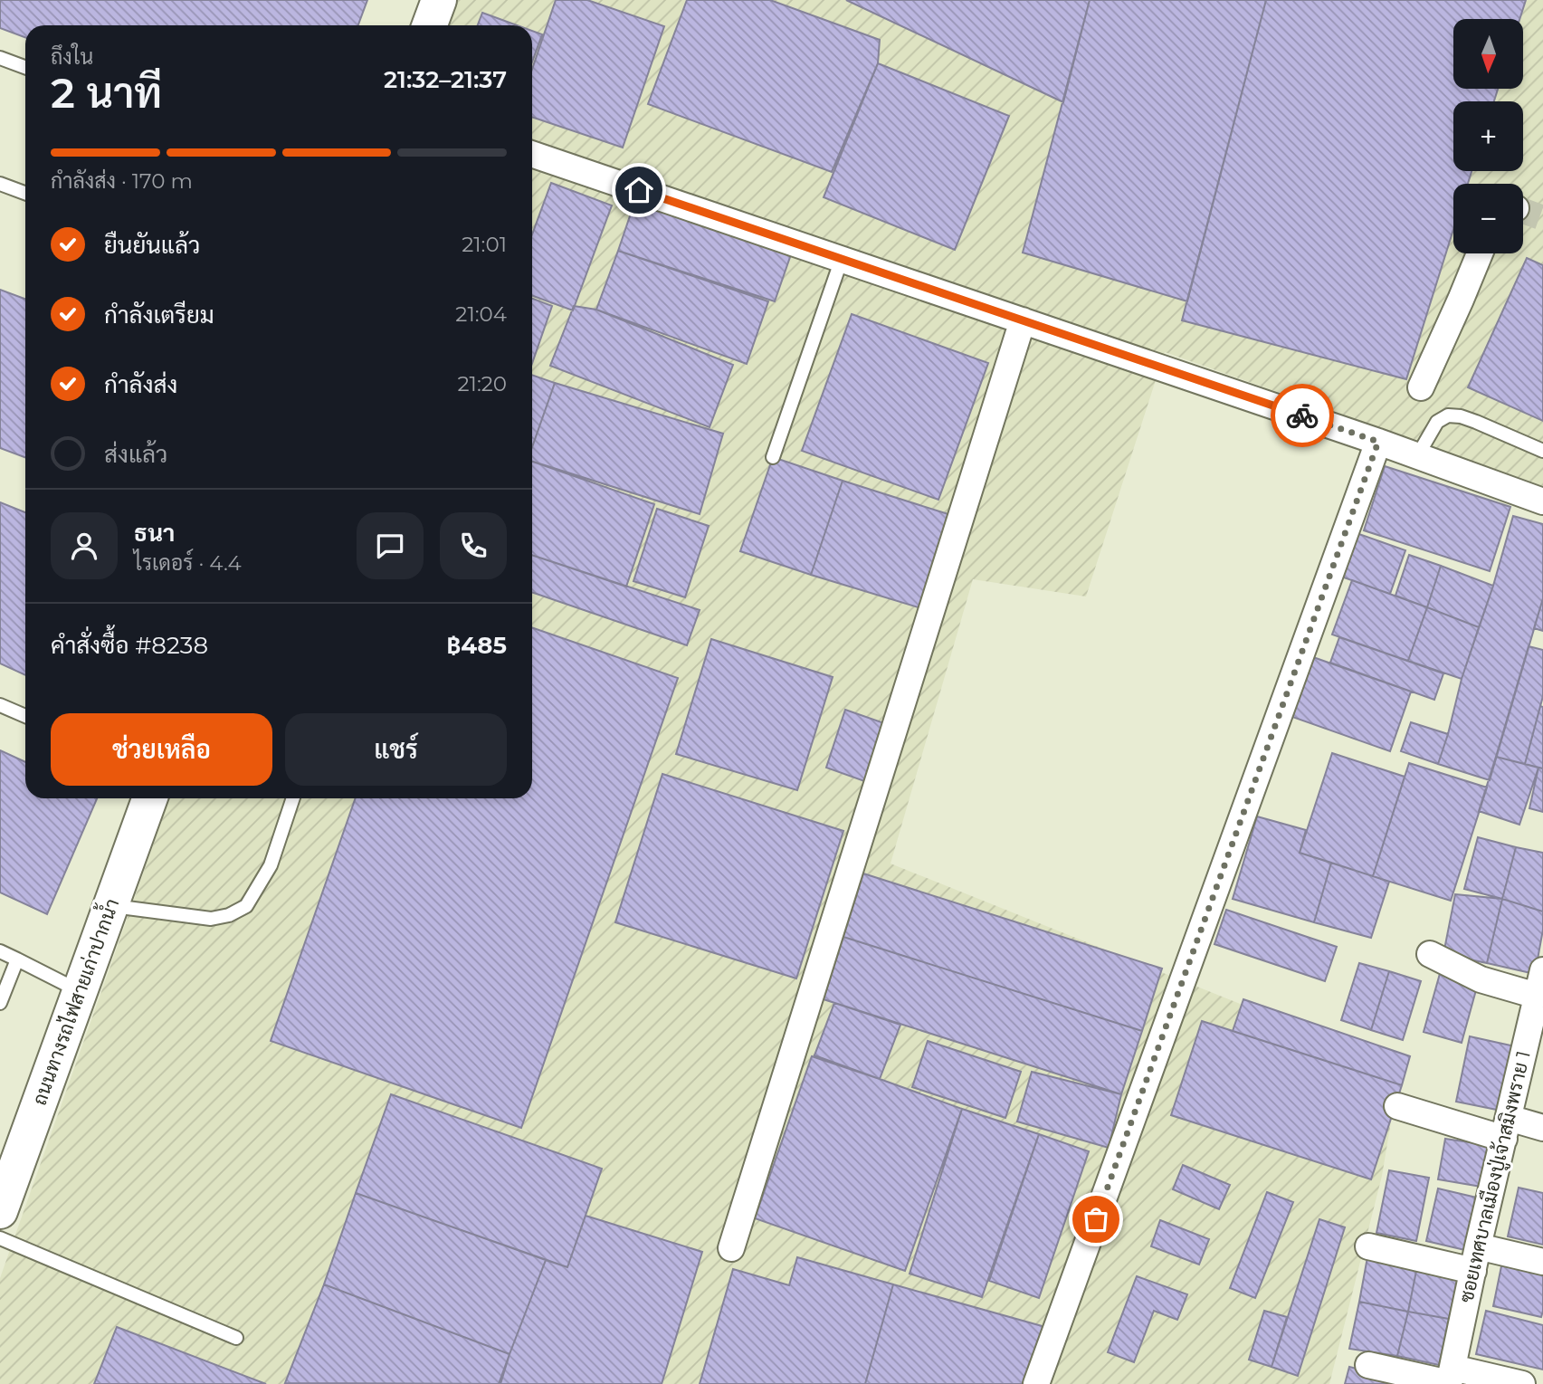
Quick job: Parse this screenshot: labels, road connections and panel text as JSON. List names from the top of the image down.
{
  "streets": {
    "main road": ["ถนนทางรถไฟสายเก่าปากน้ำ"],
    "street": ["ซอยเทศบาลเมืองปู่เจ้าสมิงพราย 1"]
  },
  "north": "bottom",
  "page": {
    "map_buttons": ["+", "−"],
    "heading": ["2 นาที", "ถึงใน", "21:32–21:37"],
    "panel": [
      "ธนา",
      "ไรเดอร์ · 4.4",
      "คำสั่งซื้อ #8238",
      "฿485"
    ],
    "bar": "กำลังส่ง · 170 m",
    "list": [
      ["ยืนยันแล้ว", "21:01"],
      ["กำลังเตรียม", "21:04"],
      ["กำลังส่ง", "21:20"],
      "ส่งแล้ว"
    ],
    "buttons": ["ช่วยเหลือ", "แชร์"]
  }
}
